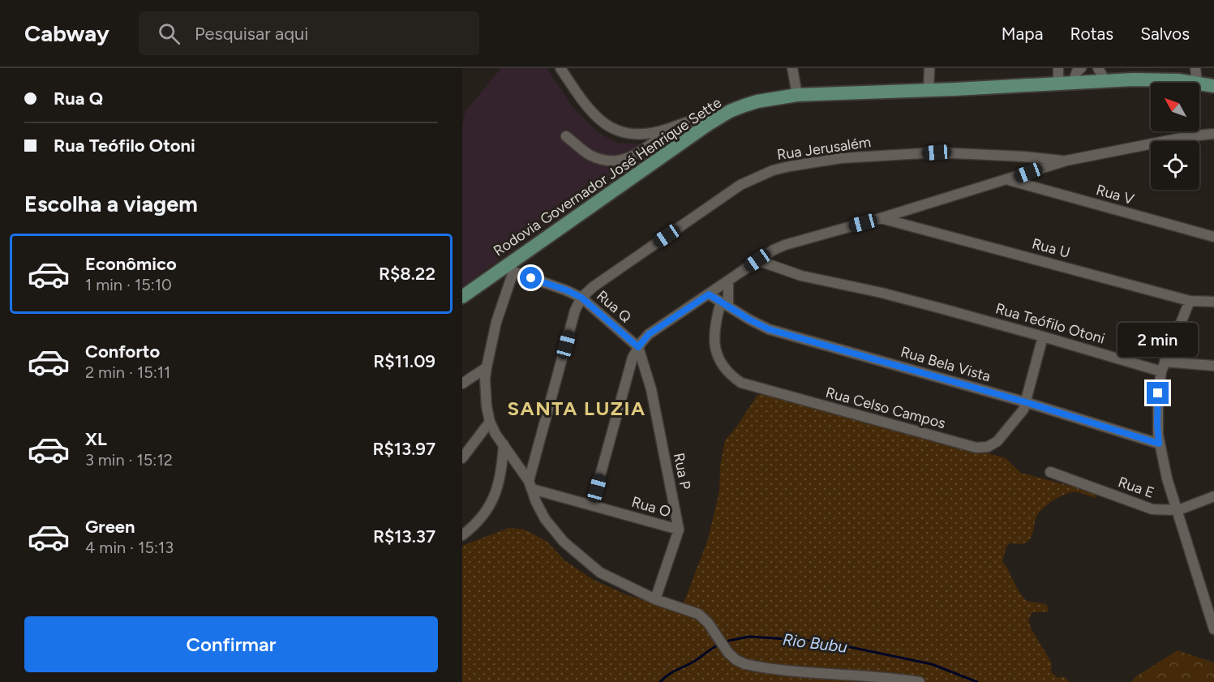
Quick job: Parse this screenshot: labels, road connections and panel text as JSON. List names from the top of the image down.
{
  "streets": {
    "main road": ["Rodovia Governador José Henrique Sette"],
    "street": [
      "Rua Jerusalém",
      "Rua V",
      "Rua U",
      "Rua Q",
      "Rua Teófilo Otoni",
      "Rua Bela Vista",
      "Rua Celso Campos",
      "Rua P",
      "Rua E",
      "Rua O"
    ]
  },
  "crossings": [
    ["Rua Jerusalém", "Rua Q"],
    ["Rua Jerusalém", "Rua O"],
    ["Rodovia Governador José Henrique Sette", "Rua Q"],
    ["Rua Q", "Rua P"],
    ["Rua Teófilo Otoni", "Rua Celso Campos"],
    ["Rua Bela Vista", "Rua Celso Campos"],
    ["Rua P", "Rua O"]
  ],
  "districts": ["SANTA LUZIA"],
  "water": ["Rio Bubu"],
  "north": "top left",
  "page": {
    "header": "Cabway",
    "search": "Pesquisar aqui",
    "nav": ["Mapa", "Rotas", "Salvos"],
    "banner": ["Rua Q", "Rua Teófilo Otoni"],
    "heading": "Escolha a viagem",
    "list": [
      {
        "name": "Econômico",
        "note": "1 min · 15:10",
        "value": "R$8.22"
      },
      {
        "name": "Conforto",
        "note": "2 min · 15:11",
        "value": "R$11.09"
      },
      {
        "name": "XL",
        "note": "3 min · 15:12",
        "value": "R$13.97"
      },
      {
        "name": "Green",
        "note": "4 min · 15:13",
        "value": "R$13.37"
      }
    ],
    "bubble": "2 min",
    "buttons": "Confirmar"
  }
}
